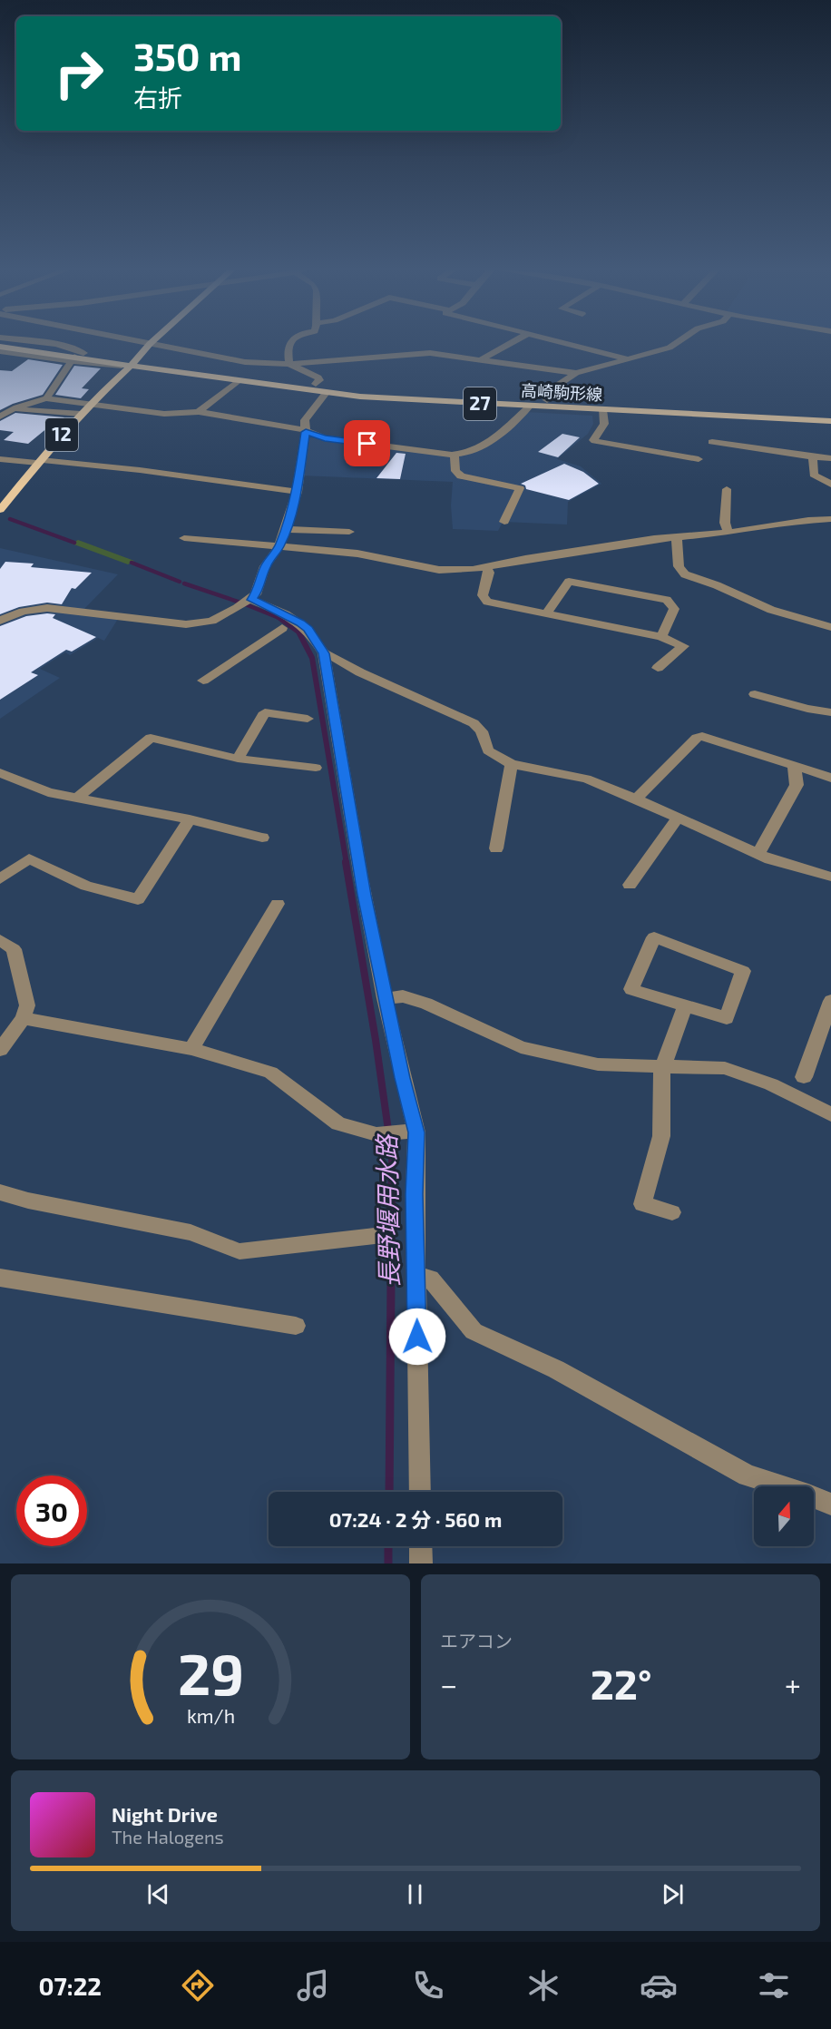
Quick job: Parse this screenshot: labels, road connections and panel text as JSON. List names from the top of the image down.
{
  "streets": {
    "main road": ["高崎駒形線", "27", "12"]
  },
  "crossings": [
    ["高崎駒形線", "12"]
  ],
  "water": ["長野堰用水路"],
  "north": "top",
  "page": {
    "turn": ["350 m", "右折"],
    "limit": "30",
    "trip": "07:24 · 2 分 · 560 m",
    "tile": "エアコン",
    "heat": ["−", "22°", "+"],
    "song": ["Night Drive", "The Halogens"],
    "tabs": "07:22",
    "gauge": ["29", "km/h"]
  }
}
